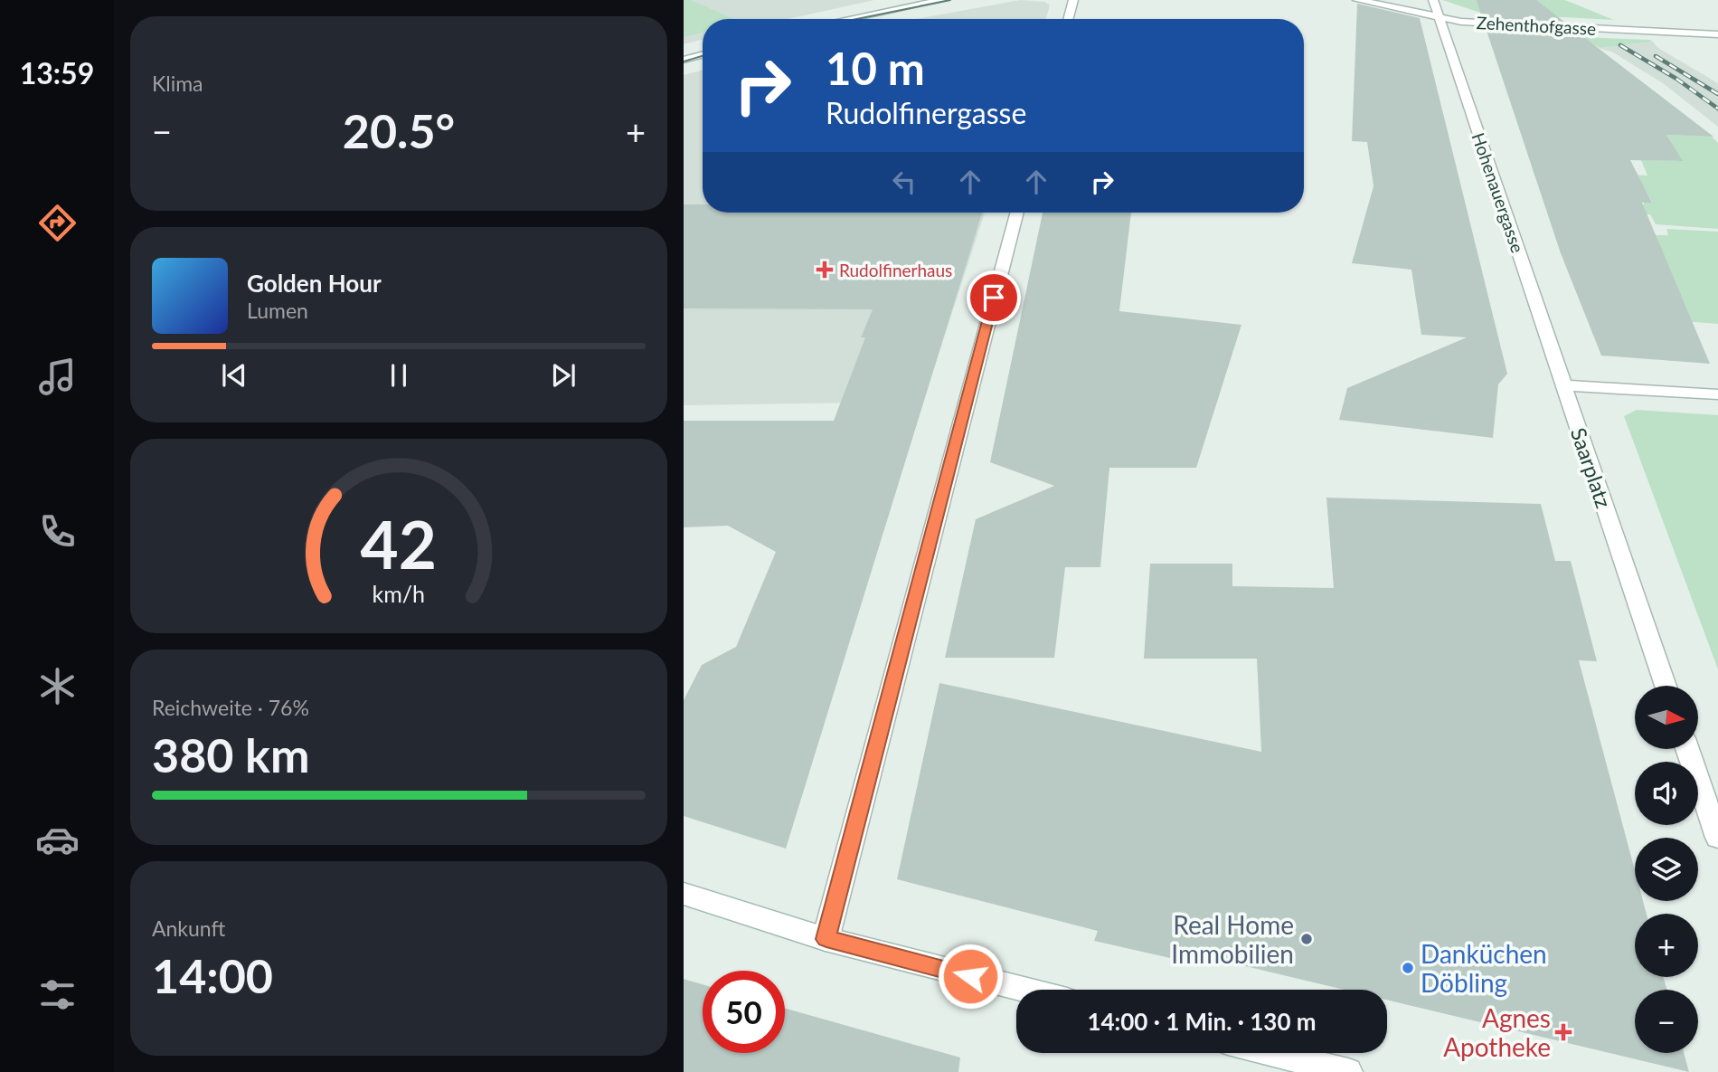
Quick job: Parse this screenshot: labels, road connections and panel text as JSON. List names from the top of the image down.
{
  "streets": {
    "street": ["Zehenthofgasse", "Hohenauergasse", "Saarplatz"]
  },
  "crossings": [
    ["Zehenthofgasse", "Hohenauergasse"],
    ["Hohenauergasse", "Saarplatz"]
  ],
  "places": {
    "health": ["Rudolfinerhaus", "Agnes Apotheke"],
    "other": ["Real Home Immobilien", "Danküchen Döbling"]
  },
  "north": "right",
  "page": {
    "tabs": "13:59",
    "tile": [
      "Klima",
      ["Reichweite · 76%", "380 km"],
      ["Ankunft", "14:00"]
    ],
    "turn": ["10 m", "Rudolfinergasse"],
    "heat": ["−", "20.5°", "+"],
    "song": ["Golden Hour", "Lumen"],
    "map_buttons": ["+", "−"],
    "limit": "50",
    "trip": "14:00 · 1 Min. · 130 m",
    "gauge": ["42", "km/h"]
  }
}
